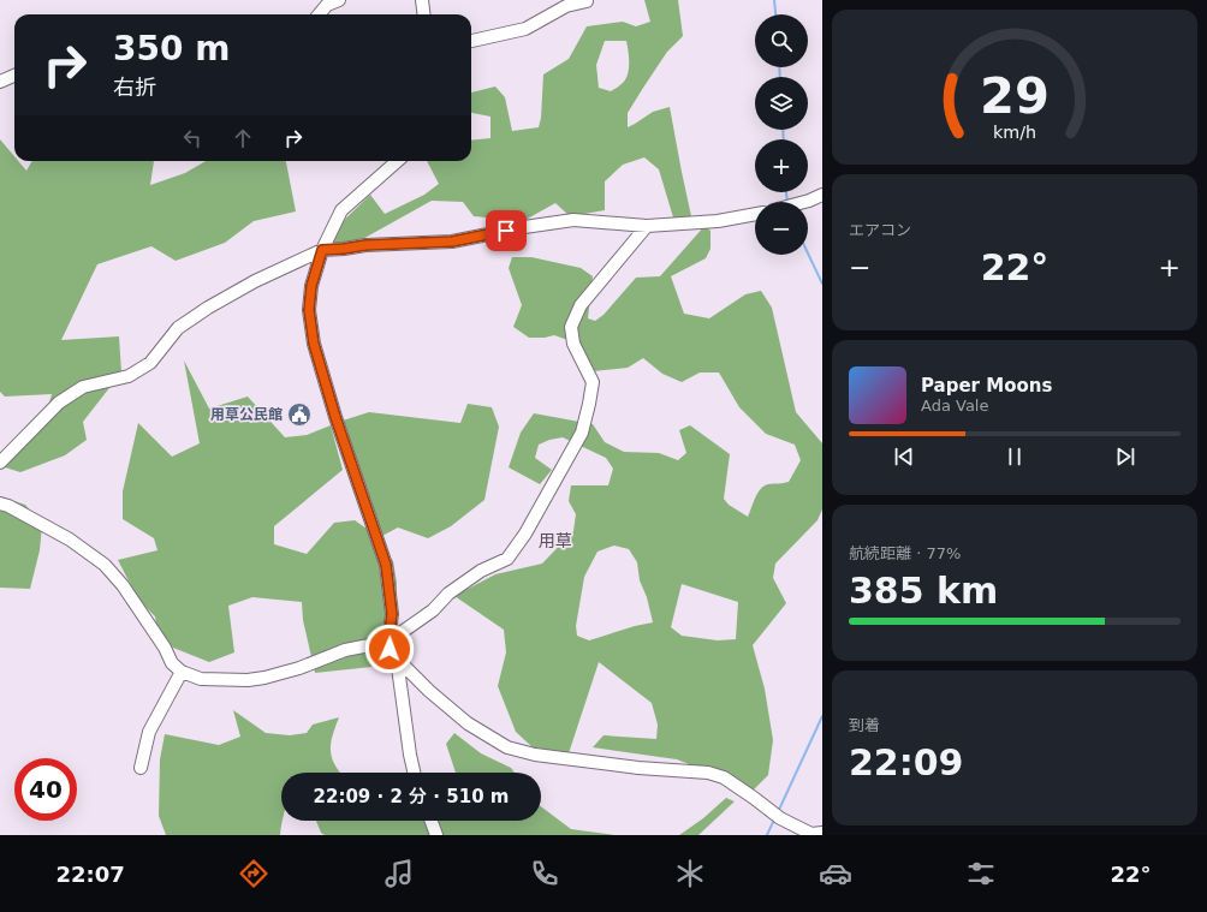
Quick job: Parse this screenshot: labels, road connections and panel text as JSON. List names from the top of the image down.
{
  "districts": ["用草"],
  "places": {
    "public building": ["用草公民館"]
  },
  "page": {
    "map_buttons": ["+", "−"],
    "turn": ["350 m", "右折"],
    "tile": [
      "エアコン",
      ["航続距離 · 77%", "385 km"],
      ["到着", "22:09"]
    ],
    "heat": ["−", "22°", "+"],
    "song": ["Paper Moons", "Ada Vale"],
    "limit": "40",
    "trip": "22:09 · 2 分 · 510 m",
    "tabs": ["22:07", "22°"],
    "gauge": ["29", "km/h"]
  }
}
